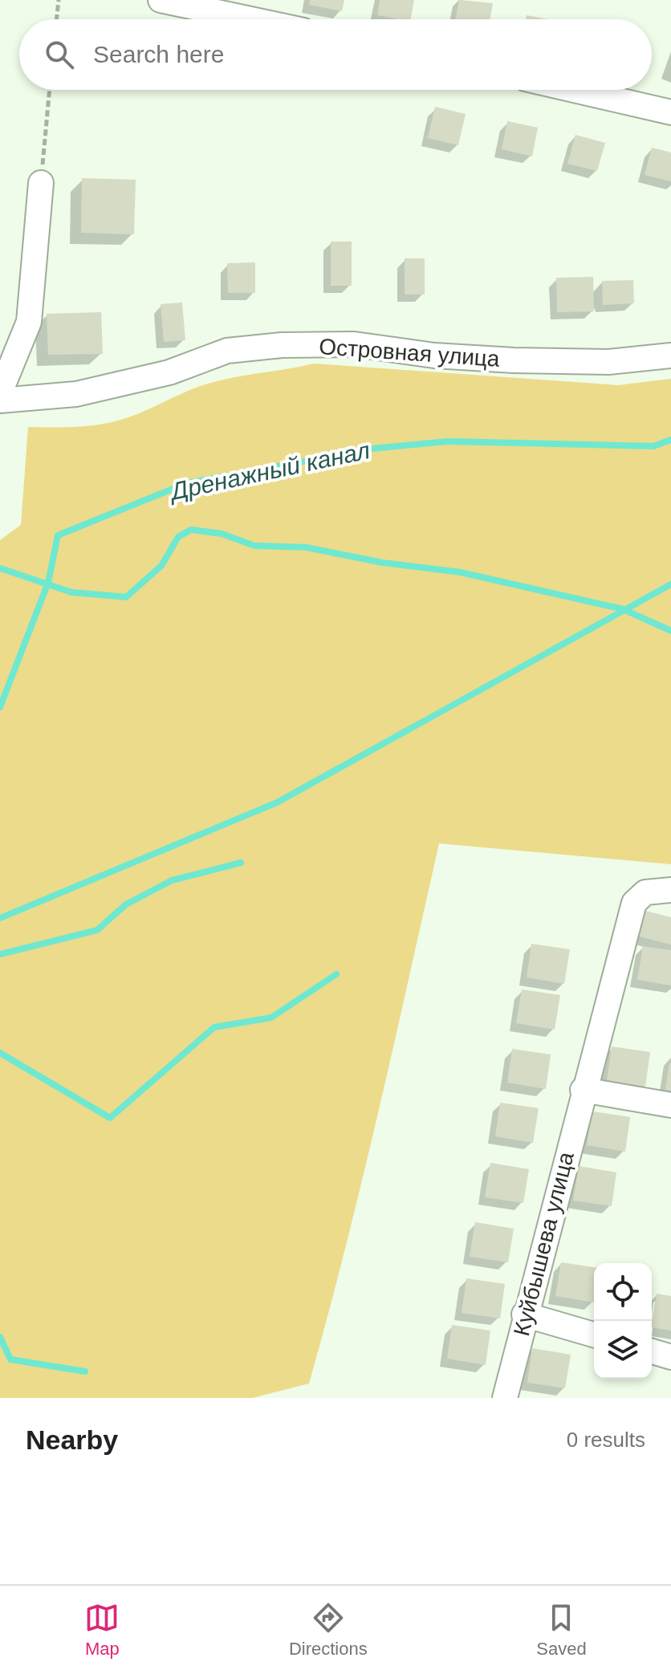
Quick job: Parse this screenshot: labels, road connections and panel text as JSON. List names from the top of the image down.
{
  "streets": {
    "street": ["Островная улица", "Куйбышева улица"]
  },
  "water": ["Дренажный канал"],
  "page": {
    "search": "Search here",
    "heading": ["Nearby", "0 results"],
    "nav": ["Map", "Directions", "Saved"]
  }
}
